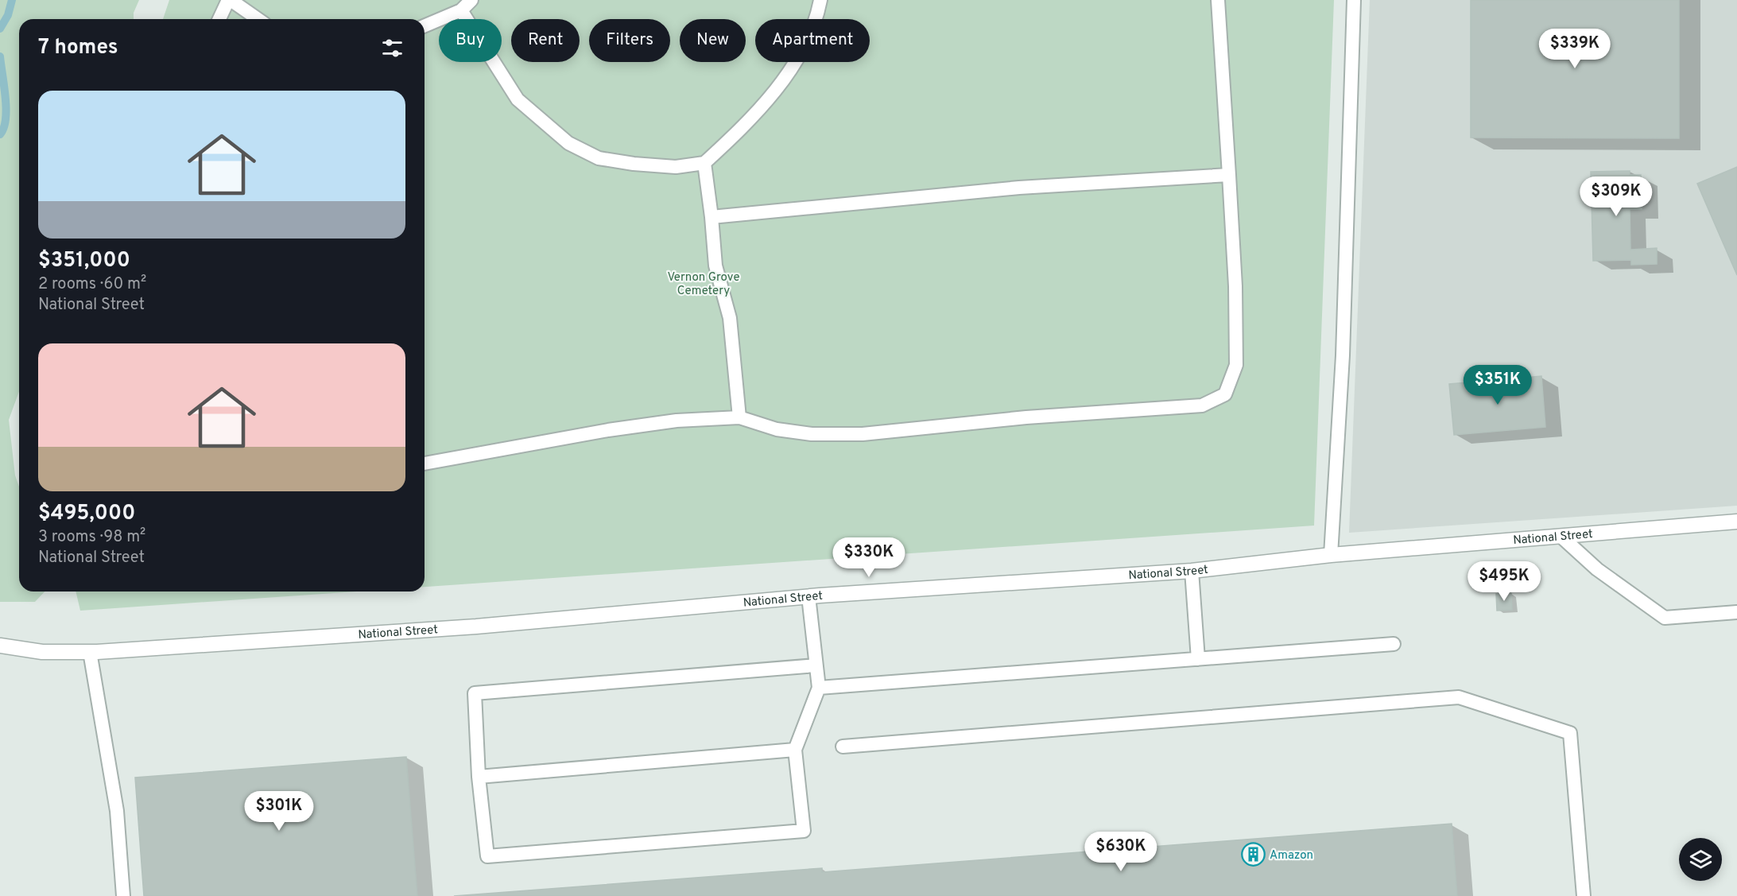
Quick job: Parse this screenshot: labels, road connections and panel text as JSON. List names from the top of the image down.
{
  "streets": {
    "street": ["National Street"]
  },
  "parks": ["Vernon Grove Cemetery"],
  "places": {
    "building": ["Amazon"]
  },
  "page": {
    "chip": [
      "Buy",
      "Rent",
      "Filters",
      "New",
      "Apartment"
    ],
    "heading": "7 homes",
    "price": [
      "$339K",
      "$309K",
      "$351K",
      "$330K",
      "$495K",
      "$301K",
      "$630K"
    ],
    "list": [
      {
        "name": "$351,000",
        "note": "2 rooms · 60 m² · National Street"
      },
      {
        "name": "$495,000",
        "note": "3 rooms · 98 m² · National Street"
      }
    ]
  }
}
